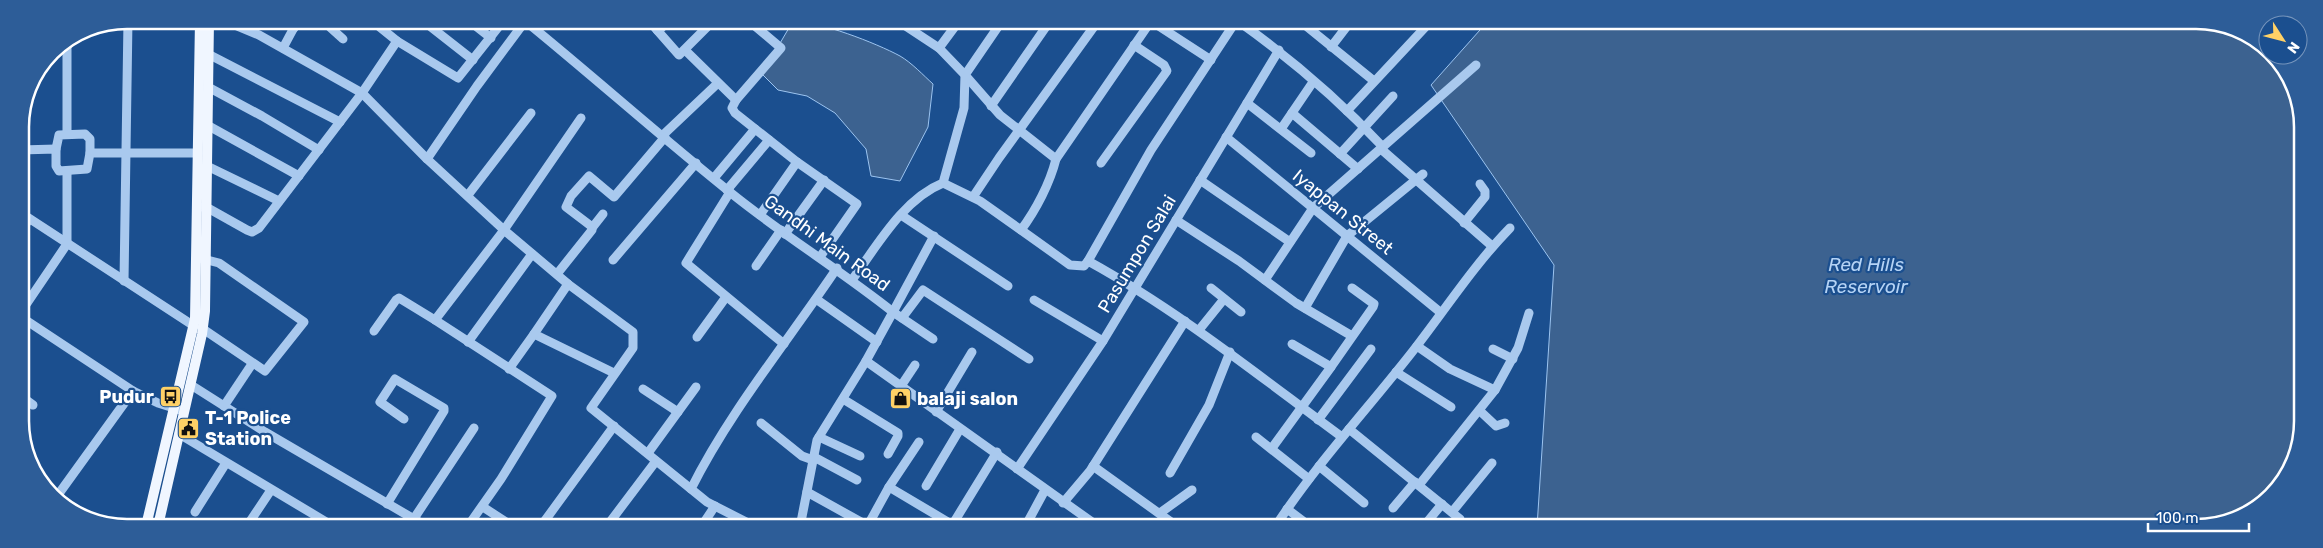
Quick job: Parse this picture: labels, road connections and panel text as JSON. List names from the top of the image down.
{
  "streets": {
    "street": ["Iyappan Street", "Gandhi Main Road", "Pasumpon Salai"]
  },
  "crossings": [
    ["Iyappan Street", "Pasumpon Salai"]
  ],
  "water": ["Red Hills Reservoir"],
  "places": {
    "bus stop": ["Pudur"],
    "shop": ["balaji salon"],
    "public building": ["T-1 Police Station"]
  },
  "scale_bar": "100 m",
  "north": "bottom right"
}
